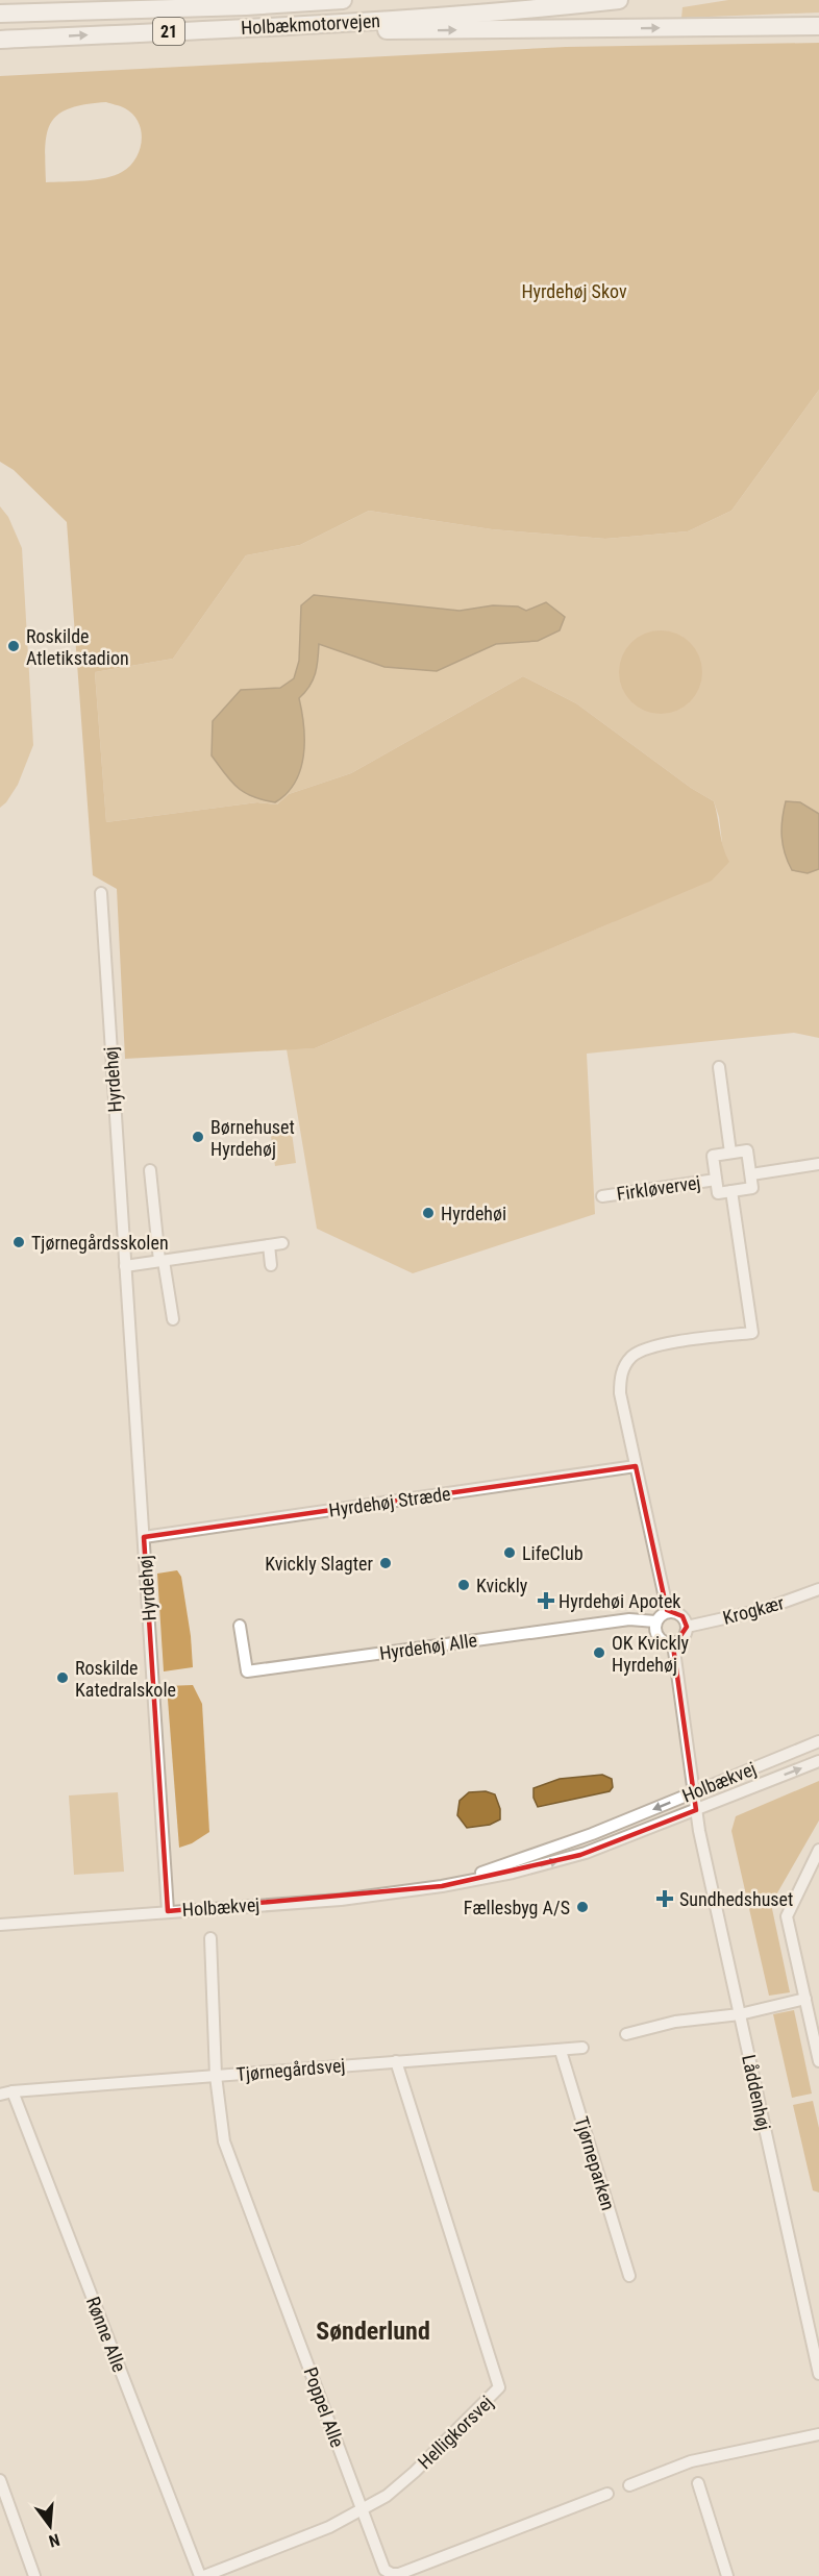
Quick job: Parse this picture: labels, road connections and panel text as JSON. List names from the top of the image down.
{
  "streets": {
    "highway": ["Holbækmotorvejen", "21"],
    "street": [
      "Hyrdehøj",
      "Firkløvervej",
      "Hyrdehøj Stræde",
      "Krogkær",
      "Hyrdehøj Alle",
      "Holbækvej",
      "Tjørnegårdsvej",
      "Låddenhøj",
      "Tjørneparken",
      "Rønne Alle",
      "Poppel Alle",
      "Helligkorsvej"
    ]
  },
  "crossings": [
    ["Hyrdehøj", "Hyrdehøj Stræde"],
    ["Hyrdehøj", "Holbækvej"],
    ["Krogkær", "Hyrdehøj Alle"],
    ["Holbækvej", "Låddenhøj"],
    ["Tjørnegårdsvej", "Tjørneparken"],
    ["Tjørnegårdsvej", "Rønne Alle"],
    ["Tjørnegårdsvej", "Poppel Alle"],
    ["Tjørnegårdsvej", "Helligkorsvej"],
    ["Rønne Alle", "Helligkorsvej"],
    ["Poppel Alle", "Helligkorsvej"]
  ],
  "districts": ["Sønderlund"],
  "parks": ["Hyrdehøj Skov"],
  "places": {
    "other": [
      "Roskilde Atletikstadion",
      "Børnehuset Hyrdehøj",
      "Hyrdehøi",
      "Tjørnegårdsskolen",
      "LifeClub",
      "Kvickly Slagter",
      "Kvickly",
      "OK Kvickly Hyrdehøj",
      "Roskilde Katedralskole",
      "Fællesbyg A/S"
    ],
    "health": ["Hyrdehøi Apotek", "Sundhedshuset"]
  },
  "north": "bottom"
}
